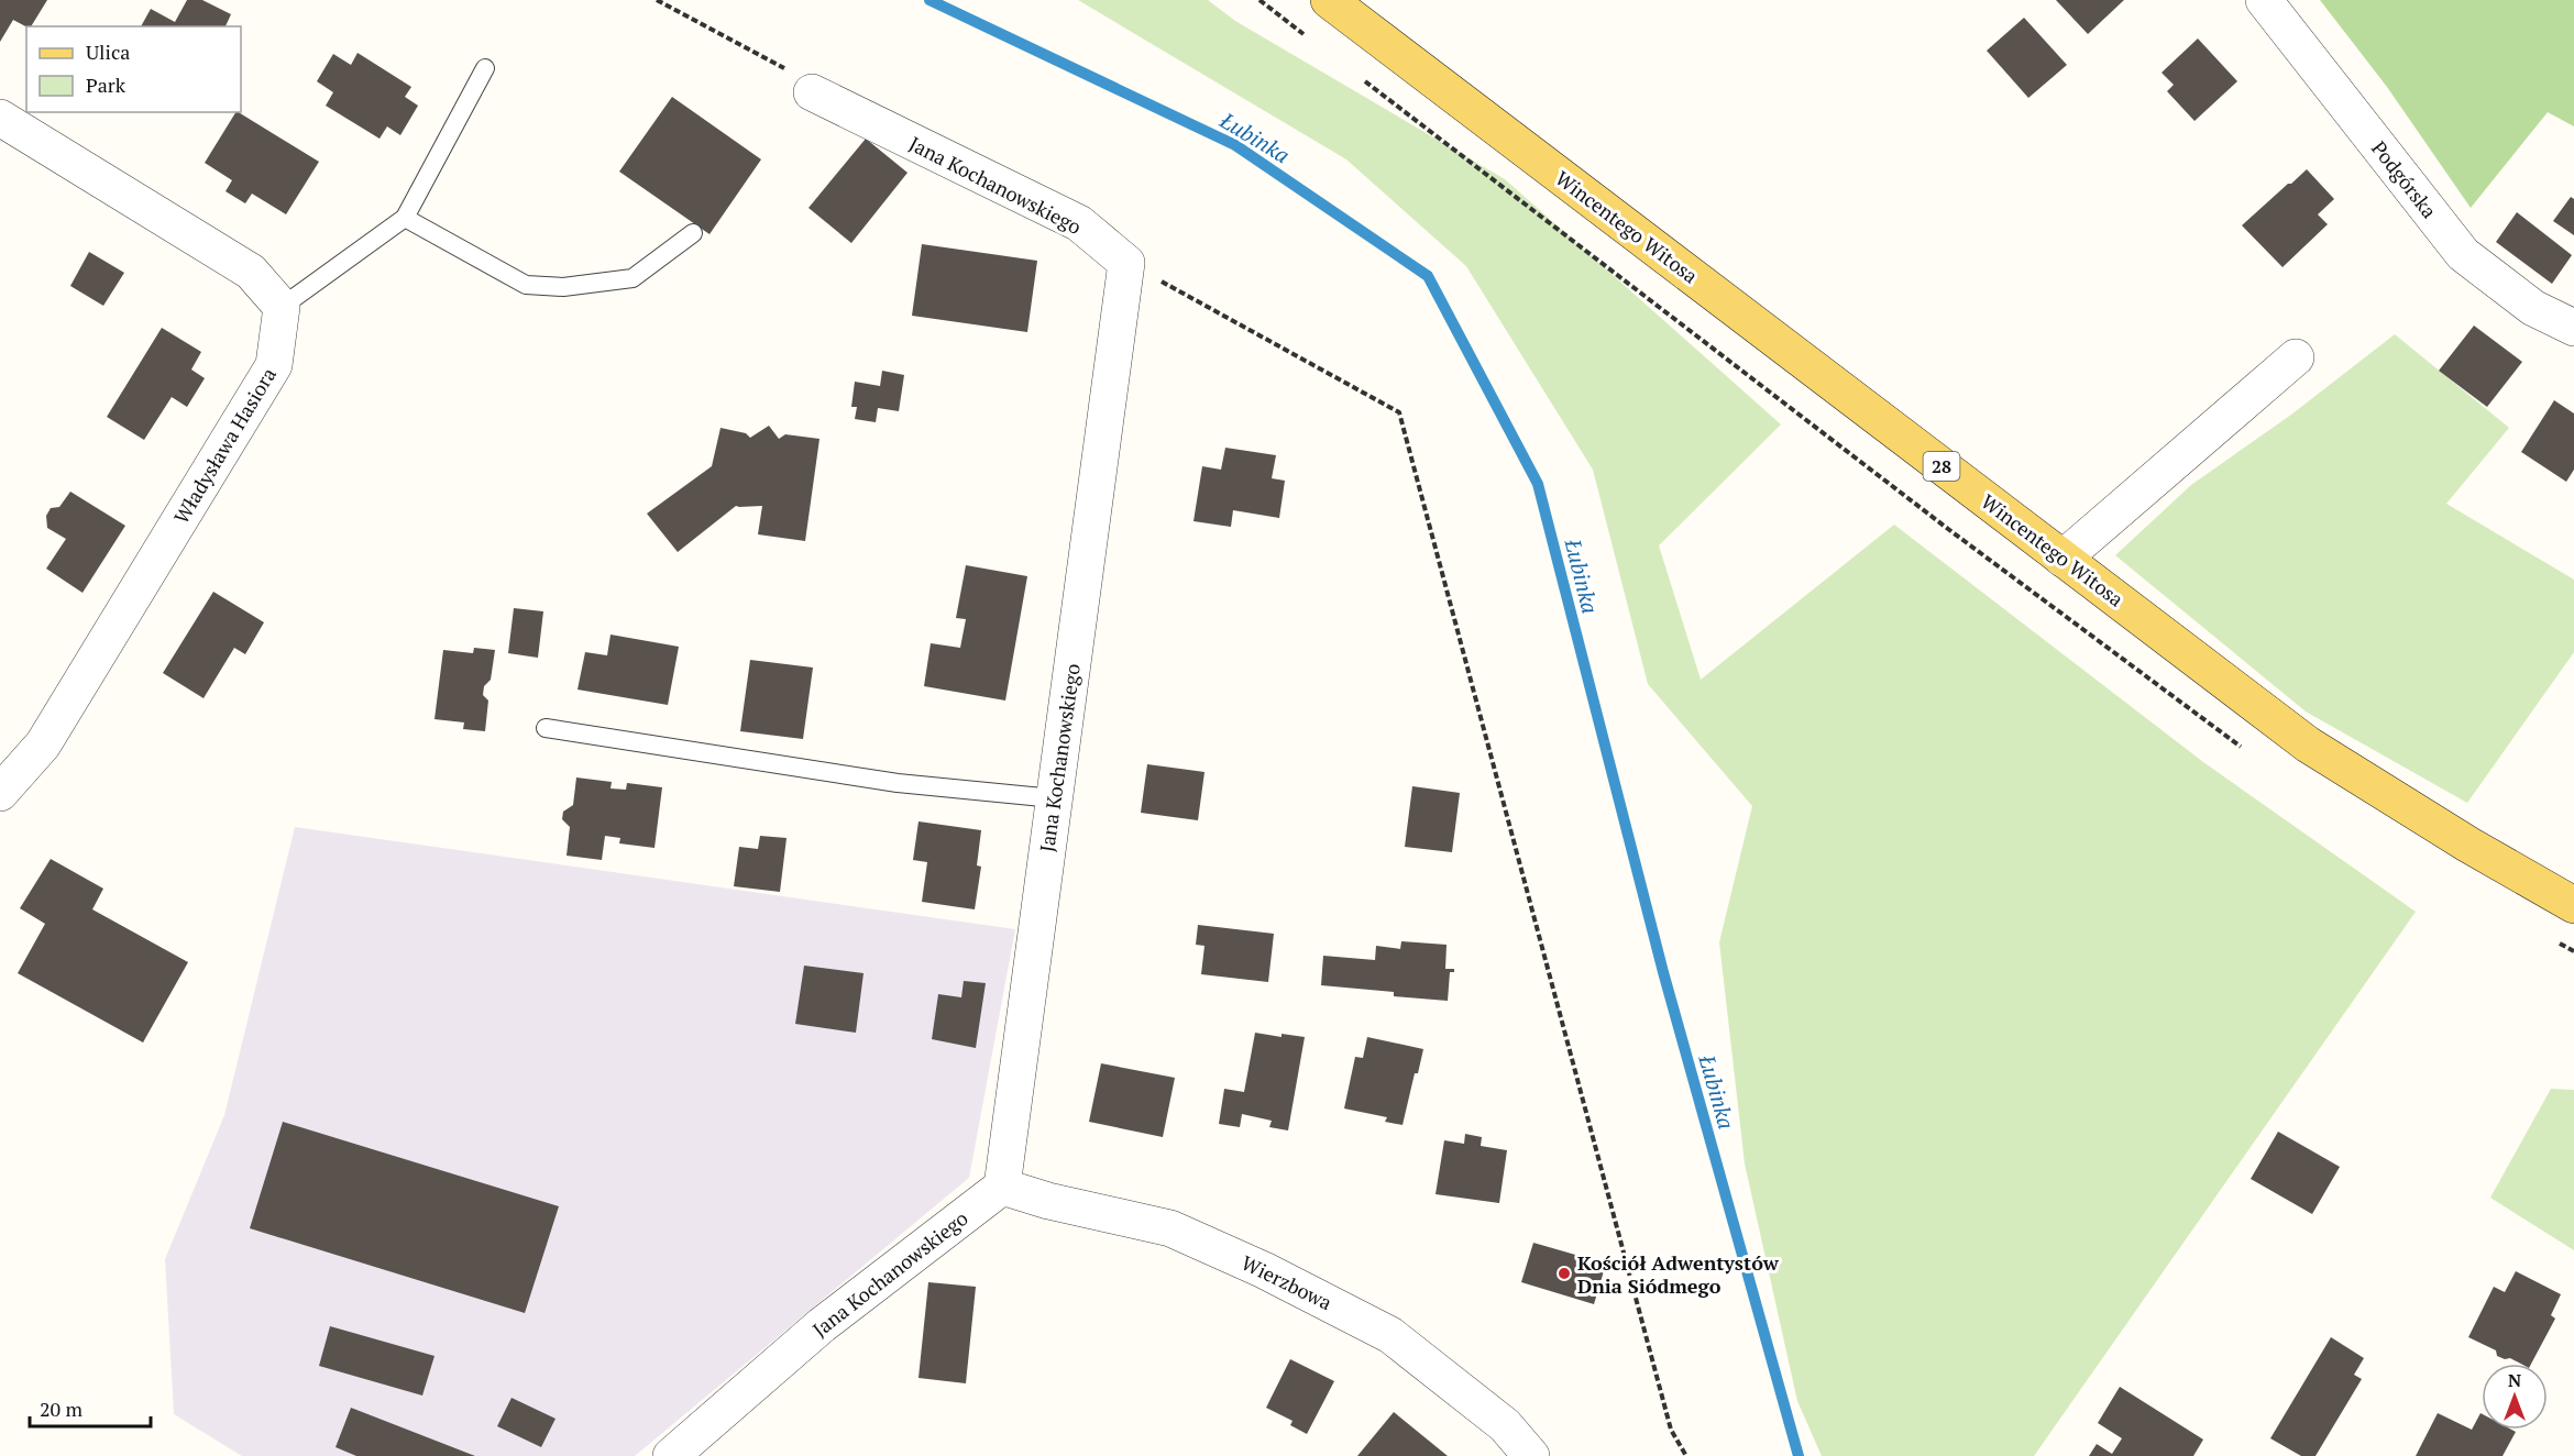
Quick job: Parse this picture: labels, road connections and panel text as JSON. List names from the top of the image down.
{
  "streets": {
    "main road": ["Wincentego Witosa", "28"],
    "street": [
      "Podgórska",
      "Jana Kochanowskiego",
      "Władysława Hasiora",
      "Wierzbowa"
    ]
  },
  "crossings": [
    ["Jana Kochanowskiego", "Wierzbowa"]
  ],
  "water": ["Łubinka"],
  "places": ["Kościół Adwentystów Dnia Siódmego"],
  "legend": ["Ulica", "Park"],
  "scale_bar": "20 m",
  "north": "top"
}
